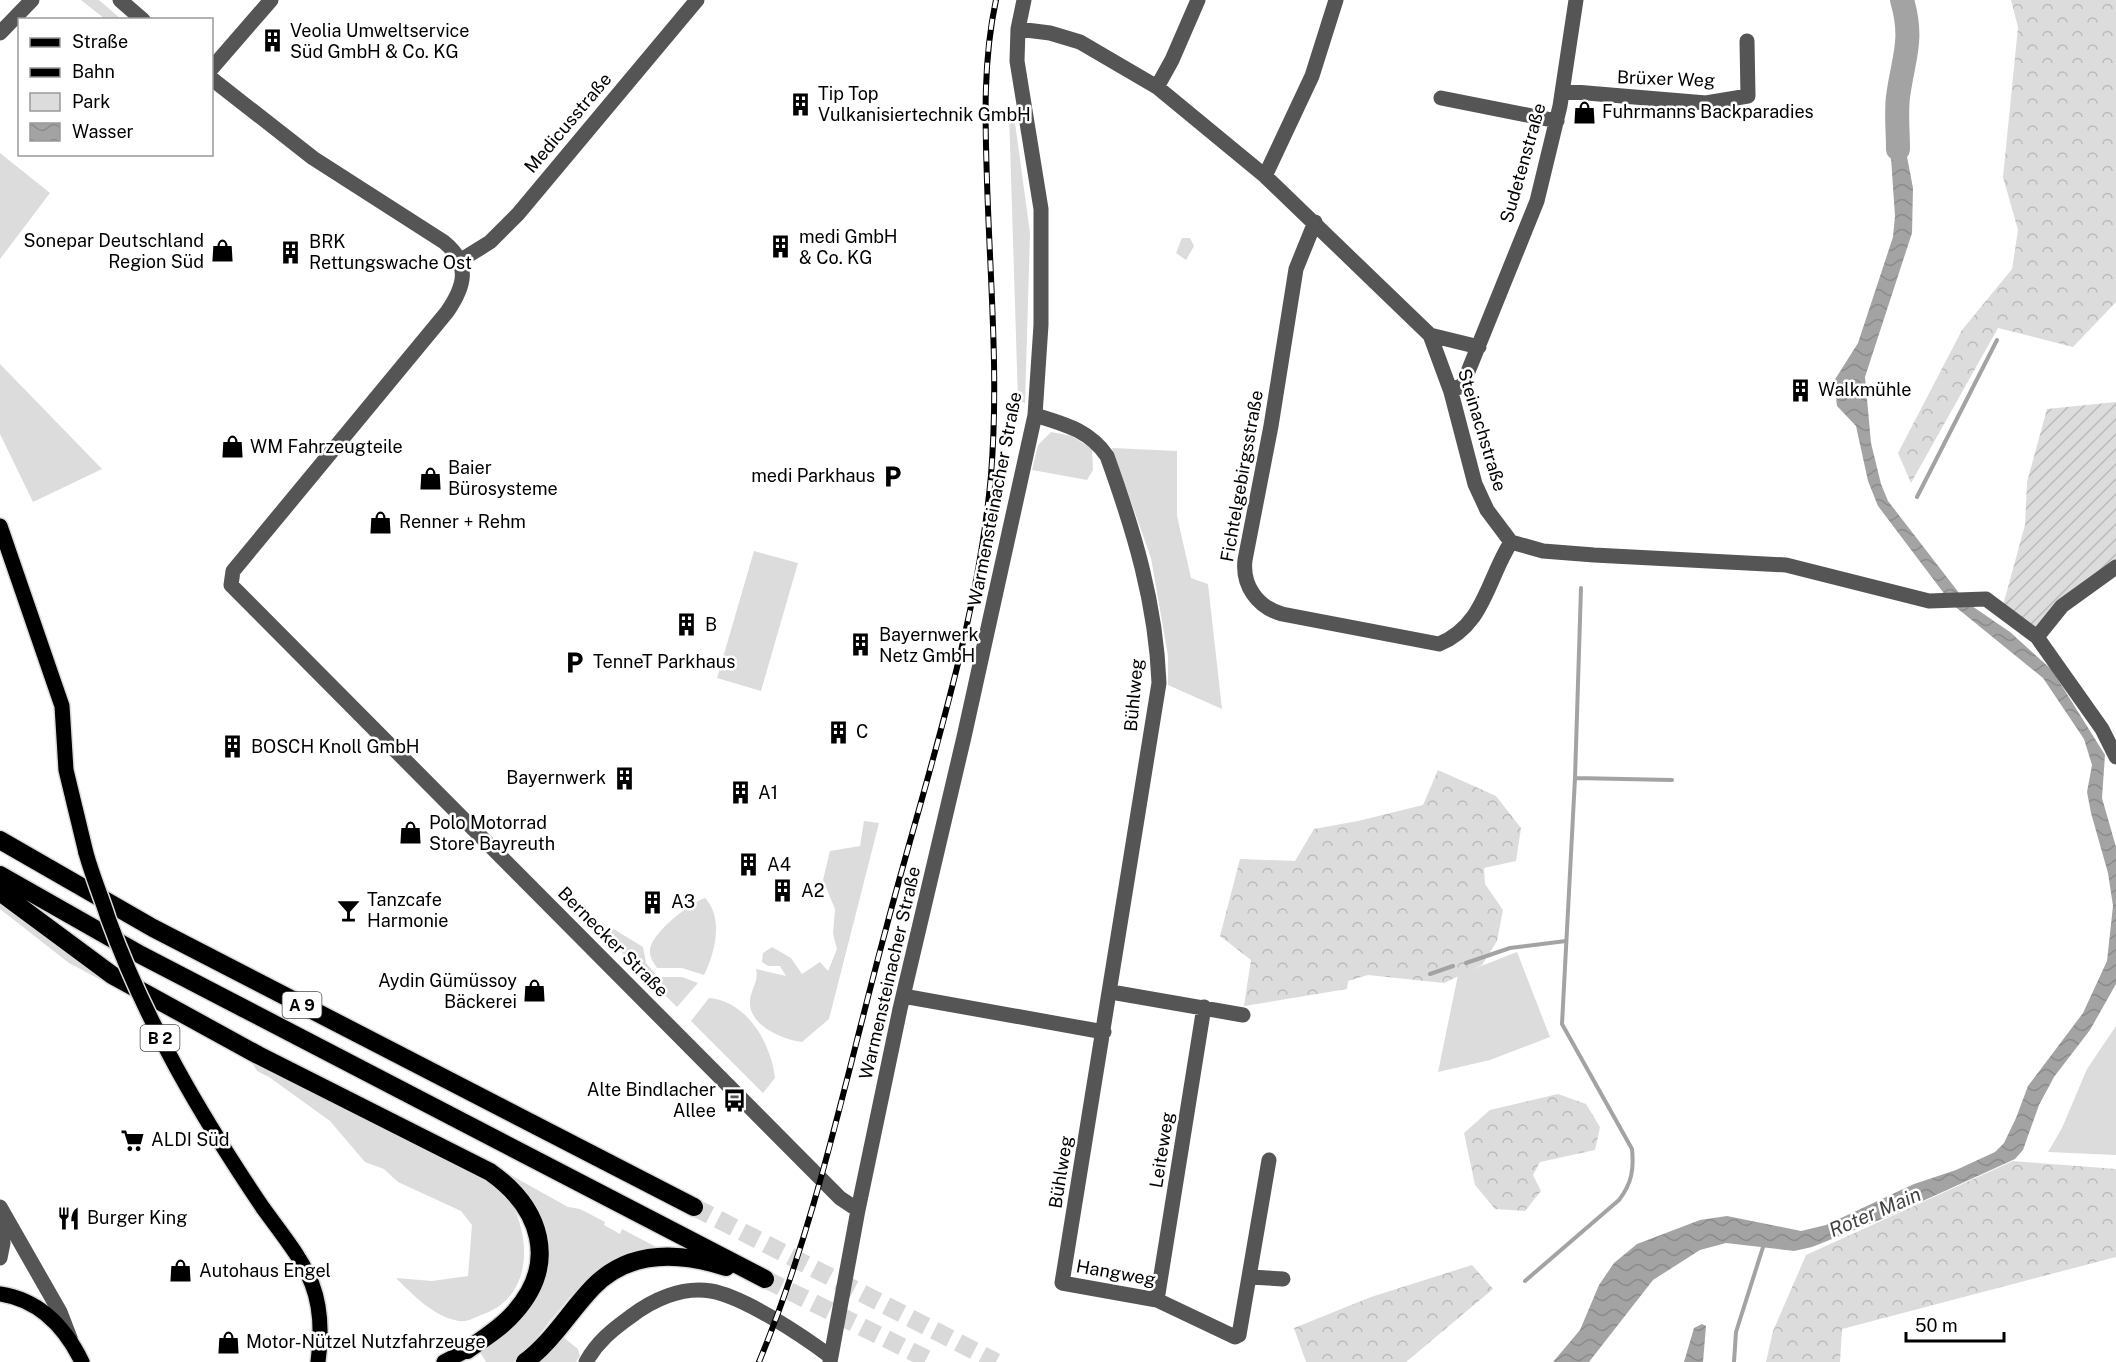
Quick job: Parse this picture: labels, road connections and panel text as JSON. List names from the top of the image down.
{
  "streets": {
    "highway": ["A 9"],
    "main road": ["B 2"],
    "street": [
      "Brüxer Weg",
      "Medicusstraße",
      "Sudetenstraße",
      "Steinachstraße",
      "Fichtelgebirgsstraße",
      "Warmensteinacher Straße",
      "Bühlweg",
      "Bernecker Straße",
      "Leiteweg",
      "Hangweg"
    ]
  },
  "crossings": [
    ["Brüxer Weg", "Sudetenstraße"],
    ["Medicusstraße", "Bernecker Straße"],
    ["Sudetenstraße", "Steinachstraße"],
    ["Steinachstraße", "Fichtelgebirgsstraße"],
    ["Steinachstraße", "Warmensteinacher Straße"],
    ["Warmensteinacher Straße", "Bühlweg"],
    ["Warmensteinacher Straße", "Bernecker Straße"],
    ["Bühlweg", "Hangweg"],
    ["Leiteweg", "Hangweg"]
  ],
  "water": ["Roter Main"],
  "places": {
    "building": [
      "Veolia Umweltservice Süd GmbH & Co. KG",
      "Tip Top Vulkanisiertechnik GmbH",
      "medi GmbH & Co. KG",
      "BRK Rettungswache Ost",
      "Walkmühle",
      "B",
      "Bayernwerk Netz GmbH",
      "C",
      "BOSCH Knoll GmbH",
      "Bayernwerk",
      "A1",
      "A4",
      "A2",
      "A3"
    ],
    "shop": [
      "Fuhrmanns Backparadies",
      "Sonepar Deutschland Region Süd",
      "WM Fahrzeugteile",
      "Baier Bürosysteme",
      "Renner + Rehm",
      "Polo Motorrad Store Bayreuth",
      "Aydin Gümüssoy Bäckerei",
      "Autohaus Engel",
      "Motor-Nützel Nutzfahrzeuge"
    ],
    "parking": ["medi Parkhaus", "TenneT Parkhaus"],
    "bar": ["Tanzcafe Harmonie"],
    "bus stop": ["Alte Bindlacher Allee"],
    "supermarket": ["ALDI Süd"],
    "restaurant": ["Burger King"]
  },
  "legend": [
    "Straße",
    "Bahn",
    "Park",
    "Wasser"
  ],
  "scale_bar": "50 m"
}
